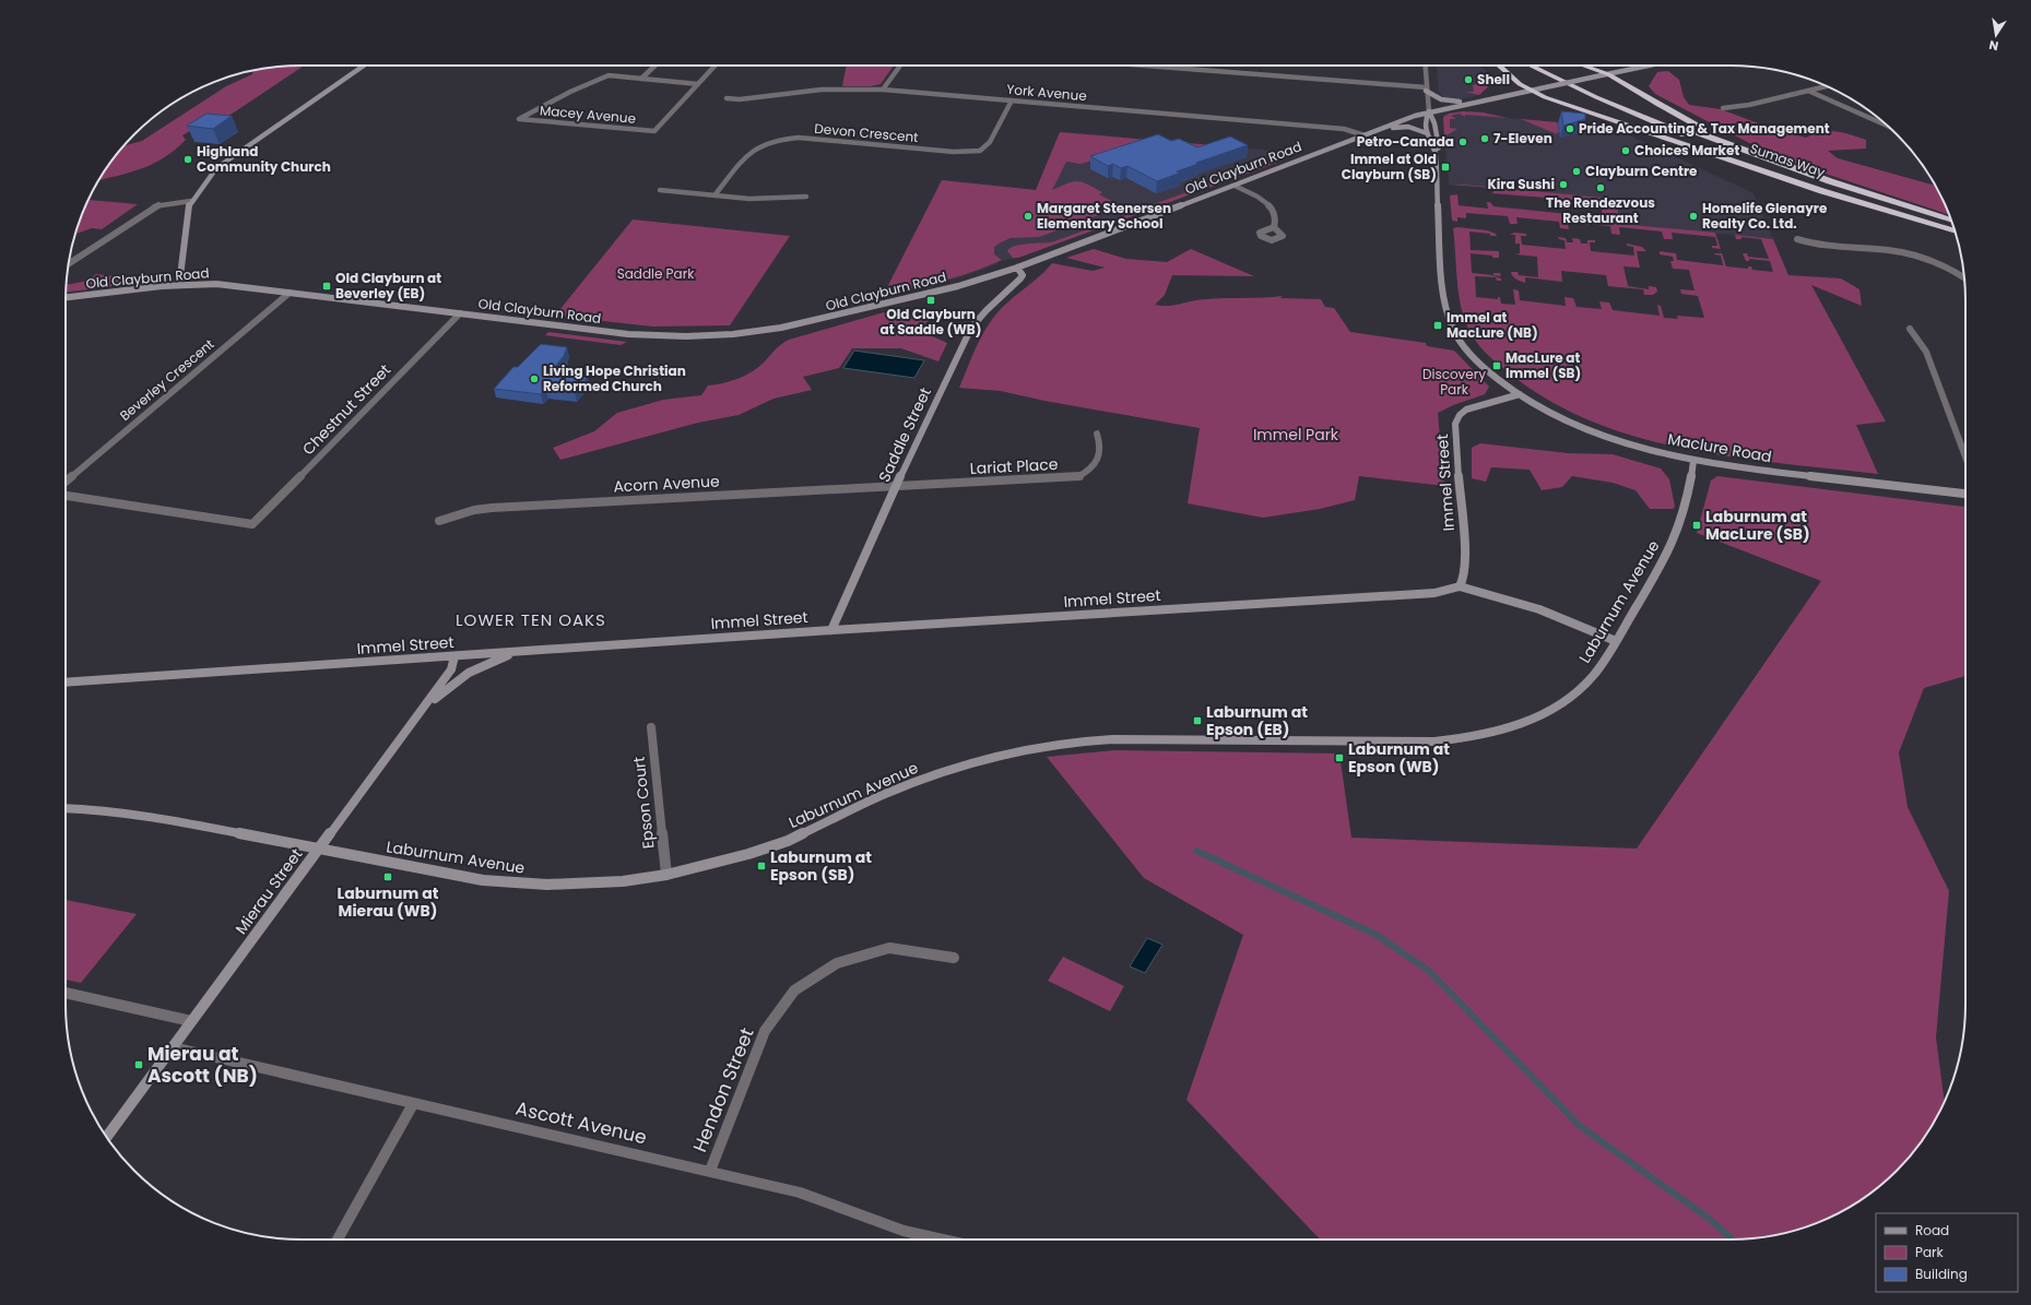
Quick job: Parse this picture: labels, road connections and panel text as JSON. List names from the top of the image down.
{
  "streets": {
    "highway": ["Sumas Way"],
    "street": [
      "York Avenue",
      "Macey Avenue",
      "Devon Crescent",
      "Old Clayburn Road",
      "Beverley Crescent",
      "Chestnut Street",
      "Saddle Street",
      "Maclure Road",
      "Lariat Place",
      "Immel Street",
      "Acorn Avenue",
      "Laburnum Avenue",
      "Epson Court",
      "Mierau Street",
      "Hendon Street",
      "Ascott Avenue"
    ]
  },
  "crossings": [
    ["York Avenue", "Devon Crescent"],
    ["York Avenue", "Old Clayburn Road"],
    ["Old Clayburn Road", "Beverley Crescent"],
    ["Old Clayburn Road", "Chestnut Street"],
    ["Old Clayburn Road", "Saddle Street"],
    ["Saddle Street", "Lariat Place"],
    ["Saddle Street", "Immel Street"],
    ["Saddle Street", "Acorn Avenue"],
    ["Maclure Road", "Immel Street"],
    ["Maclure Road", "Laburnum Avenue"],
    ["Lariat Place", "Acorn Avenue"],
    ["Immel Street", "Mierau Street"],
    ["Laburnum Avenue", "Epson Court"],
    ["Laburnum Avenue", "Mierau Street"],
    ["Mierau Street", "Ascott Avenue"],
    ["Hendon Street", "Ascott Avenue"]
  ],
  "districts": ["LOWER TEN OAKS"],
  "parks": ["Saddle Park", "Discovery Park", "Immel Park"],
  "places": {
    "other": [
      "Shell",
      "Pride Accounting & Tax Management",
      "7-Eleven",
      "Petro-Canada",
      "Choices Market",
      "Highland Community Church",
      "Clayburn Centre",
      "Kira Sushi",
      "The Rendezvous Restaurant",
      "Margaret Stenersen Elementary School",
      "Homelife Glenayre Realty Co. Ltd.",
      "Living Hope Christian Reformed Church"
    ],
    "transit": [
      "Immel at Old Clayburn (SB)",
      "Old Clayburn at Beverley (EB)",
      "Old Clayburn at Saddle (WB)",
      "Immel at MacLure (NB)",
      "MacLure at Immel (SB)",
      "Laburnum at MacLure (SB)",
      "Laburnum at Epson (EB)",
      "Laburnum at Epson (WB)",
      "Laburnum at Epson (SB)",
      "Laburnum at Mierau (WB)",
      "Mierau at Ascott (NB)"
    ]
  },
  "legend": ["Road", "Park", "Building"],
  "north": "bottom"
}
